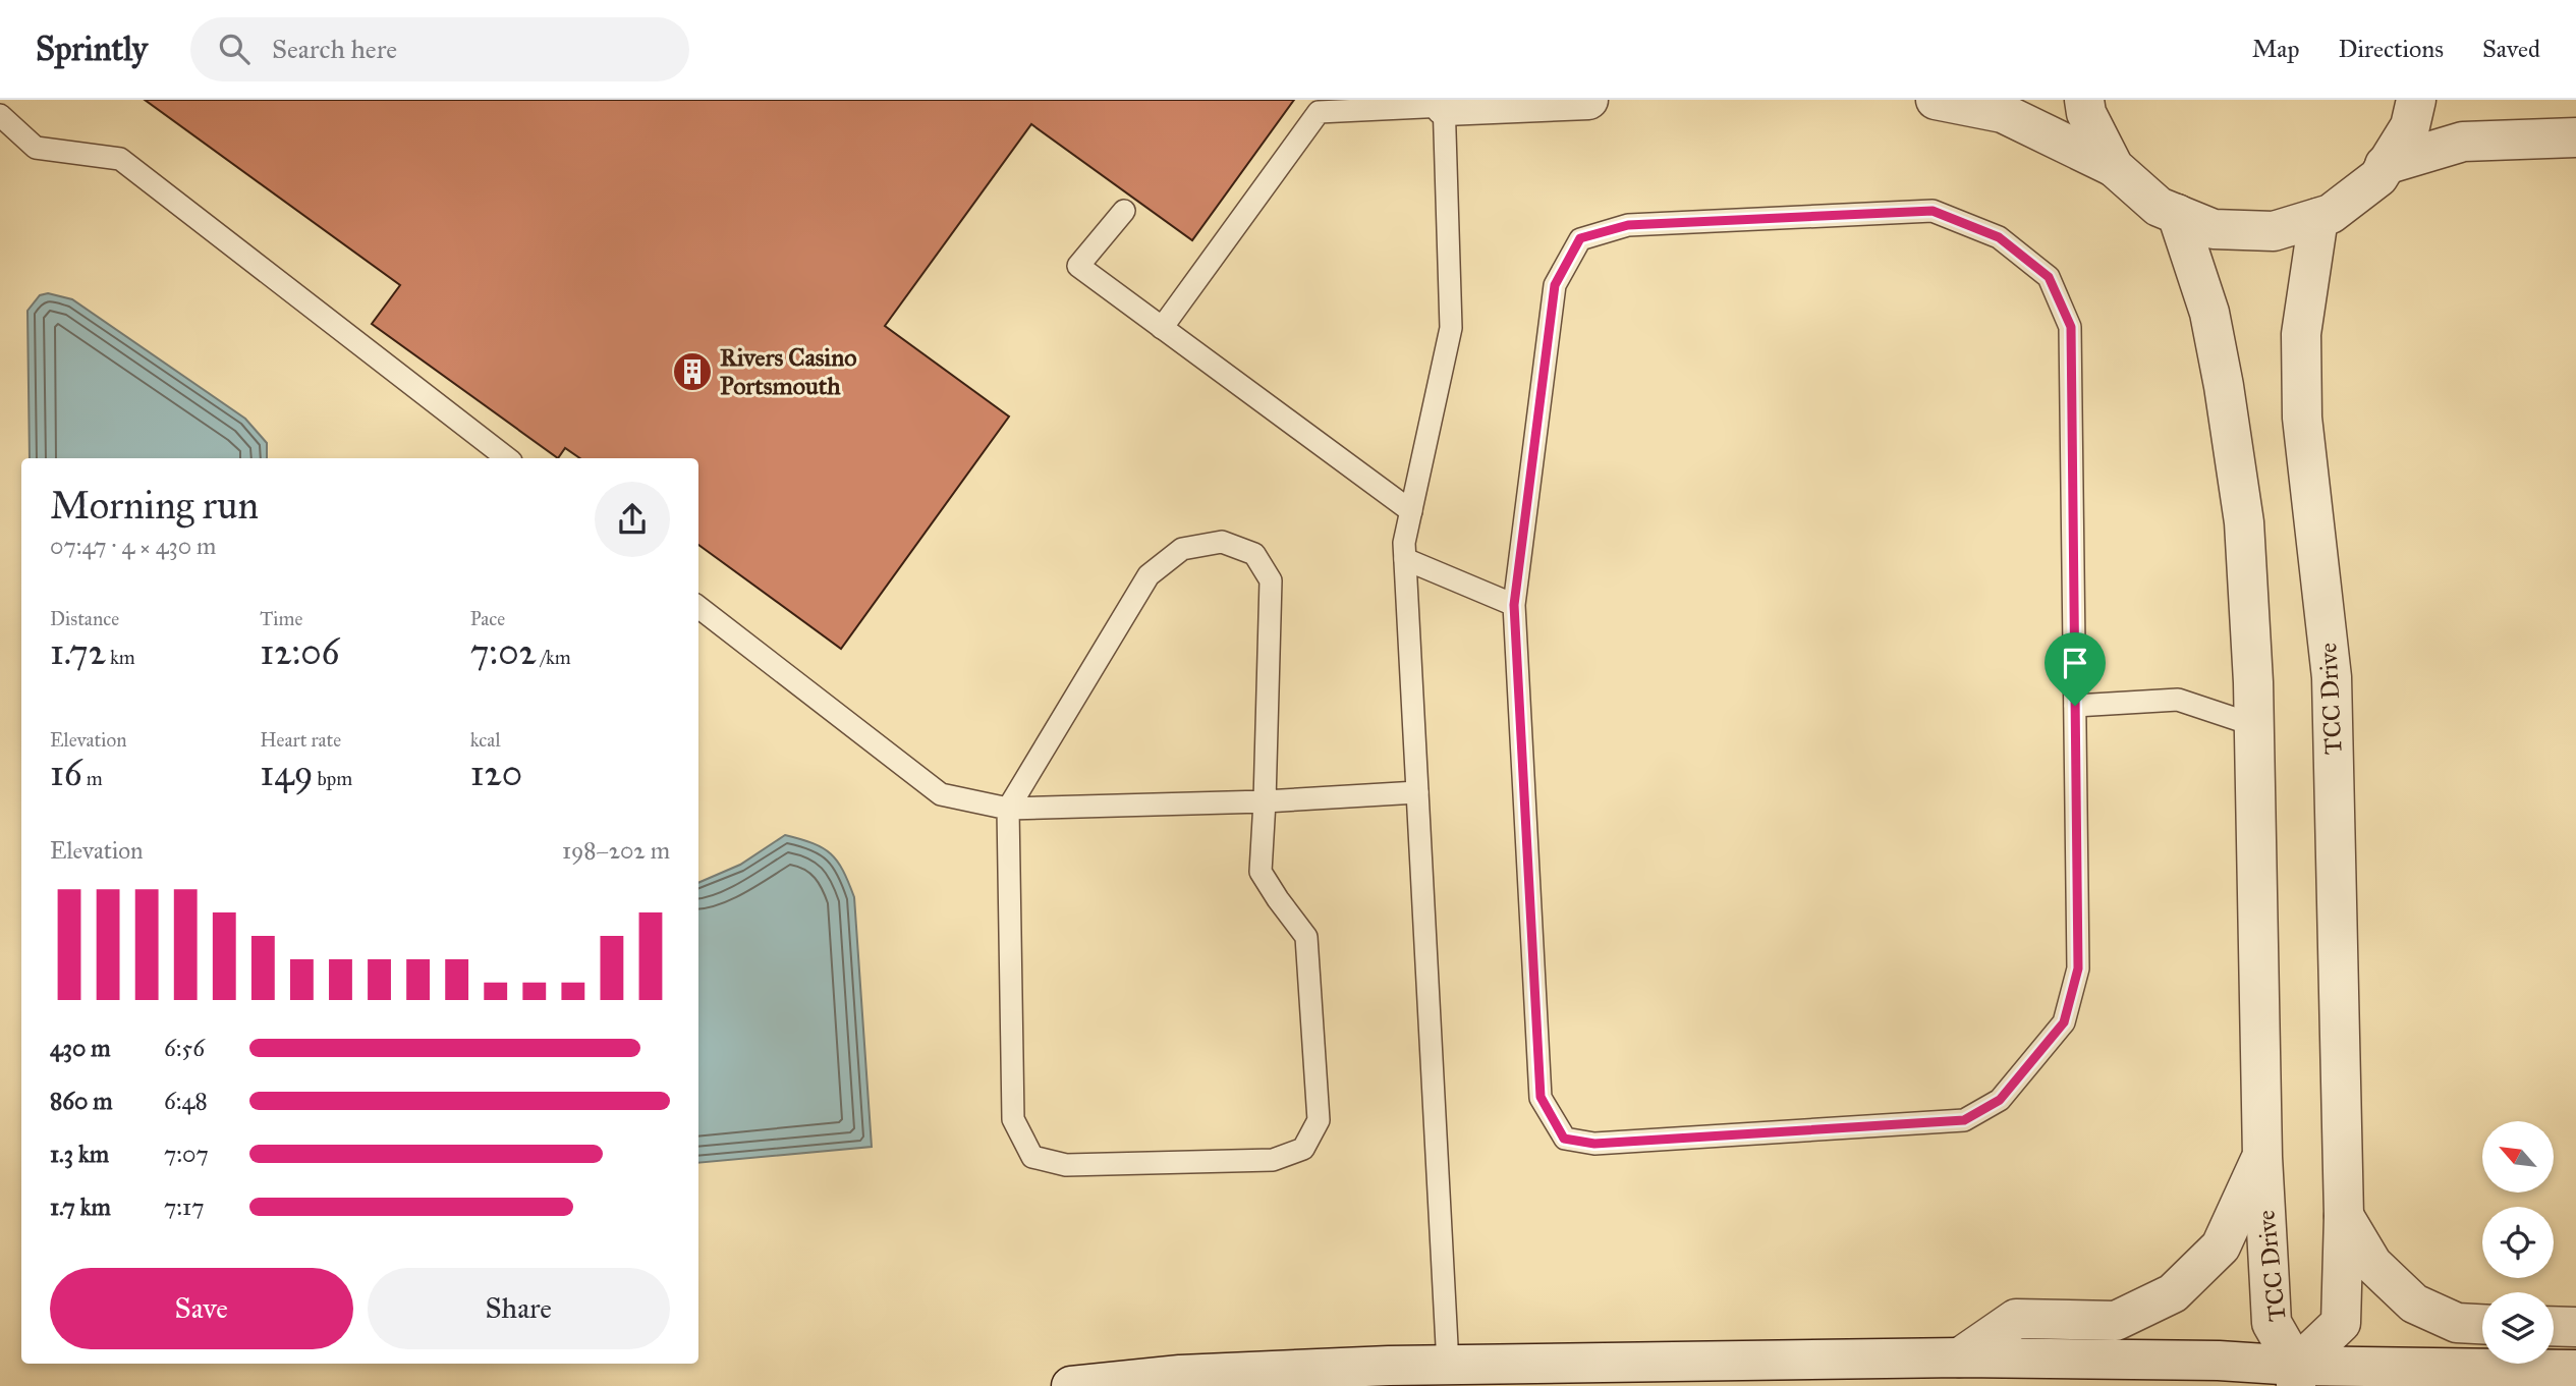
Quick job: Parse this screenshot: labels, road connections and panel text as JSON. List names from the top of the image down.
{
  "streets": {
    "street": ["TCC Drive"]
  },
  "places": {
    "building": ["Rivers Casino Portsmouth"]
  },
  "north": "top left",
  "page": {
    "header": "Sprintly",
    "search": "Search here",
    "nav": ["Map", "Directions", "Saved"],
    "heading": ["Morning run", "07:47 · 4 × 430 m"],
    "stats": [
      ["Distance", "1.72 km"],
      ["Time", "12:06"],
      ["Pace", "7:02 /km"],
      ["Elevation", "16 m"],
      ["Heart rate", "149 bpm"],
      ["kcal", "120"]
    ],
    "chart": ["Elevation", "198–202 m"],
    "list": [
      {
        "name": "430 m",
        "note": "6:56"
      },
      {
        "name": "860 m",
        "note": "6:48"
      },
      {
        "name": "1.3 km",
        "note": "7:07"
      },
      {
        "name": "1.7 km",
        "note": "7:17"
      }
    ],
    "buttons": ["Save", "Share"]
  }
}
